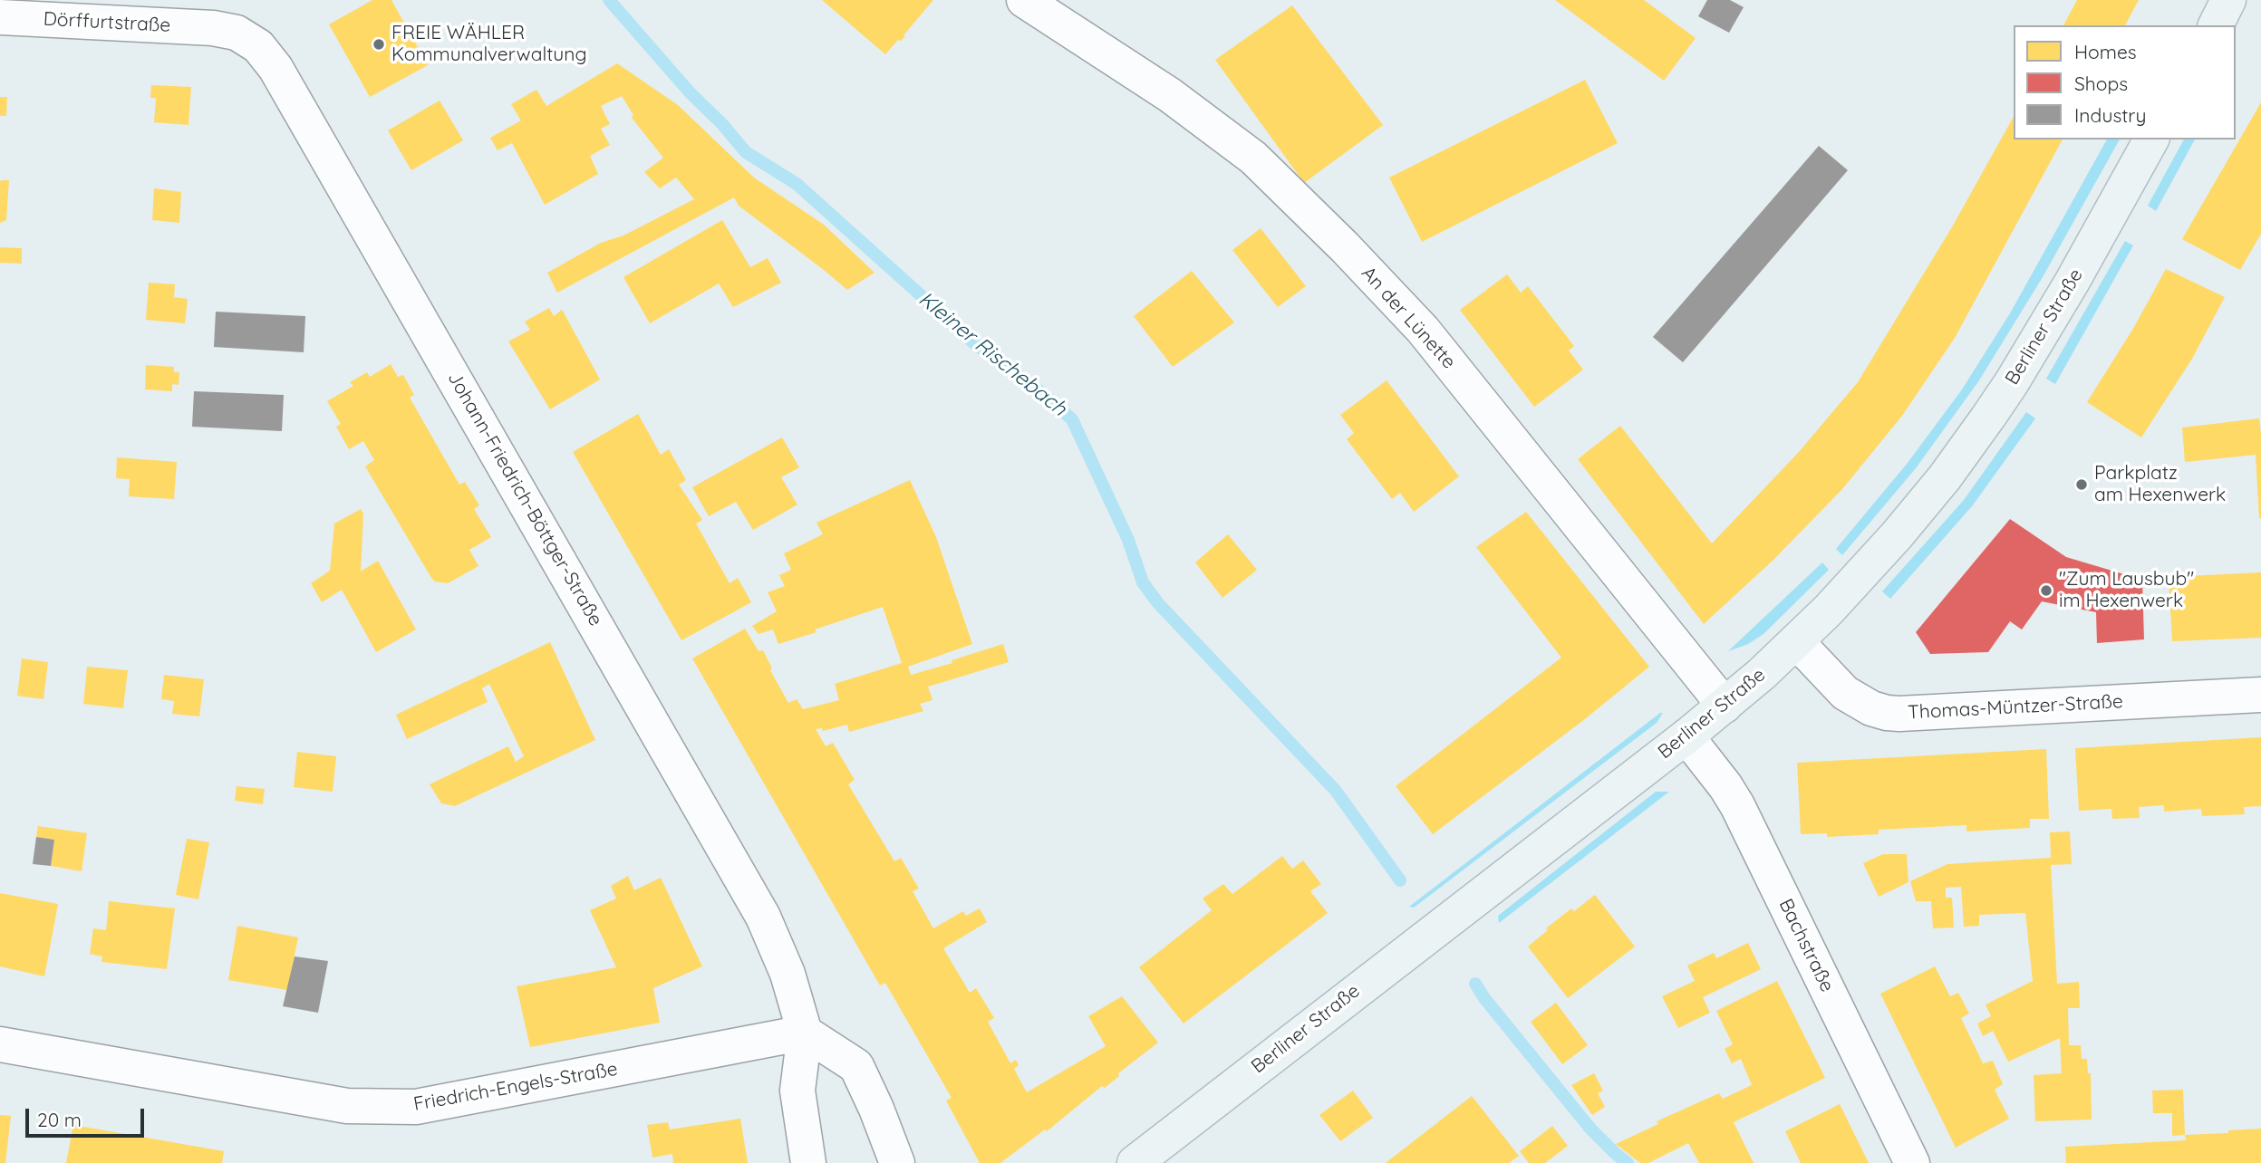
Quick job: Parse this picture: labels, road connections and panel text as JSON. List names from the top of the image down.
{
  "streets": {
    "main road": ["Berliner Straße"],
    "street": [
      "Dörffurtstraße",
      "An der Lünette",
      "Johann-Friedrich-Böttger-Straße",
      "Thomas-Müntzer-Straße",
      "Bachstraße",
      "Friedrich-Engels-Straße"
    ]
  },
  "crossings": [
    ["Dörffurtstraße", "Johann-Friedrich-Böttger-Straße"],
    ["An der Lünette", "Berliner Straße"],
    ["Berliner Straße", "Thomas-Müntzer-Straße"],
    ["Berliner Straße", "Bachstraße"],
    ["Johann-Friedrich-Böttger-Straße", "Friedrich-Engels-Straße"]
  ],
  "water": ["Kleiner Rischebach"],
  "places": ["FREIE WÄHLER Kommunalverwaltung", "Parkplatz am Hexenwerk", "\"Zum Lausbub\" im Hexenwerk"],
  "legend": ["Homes", "Shops", "Industry"],
  "scale_bar": "20 m"
}
